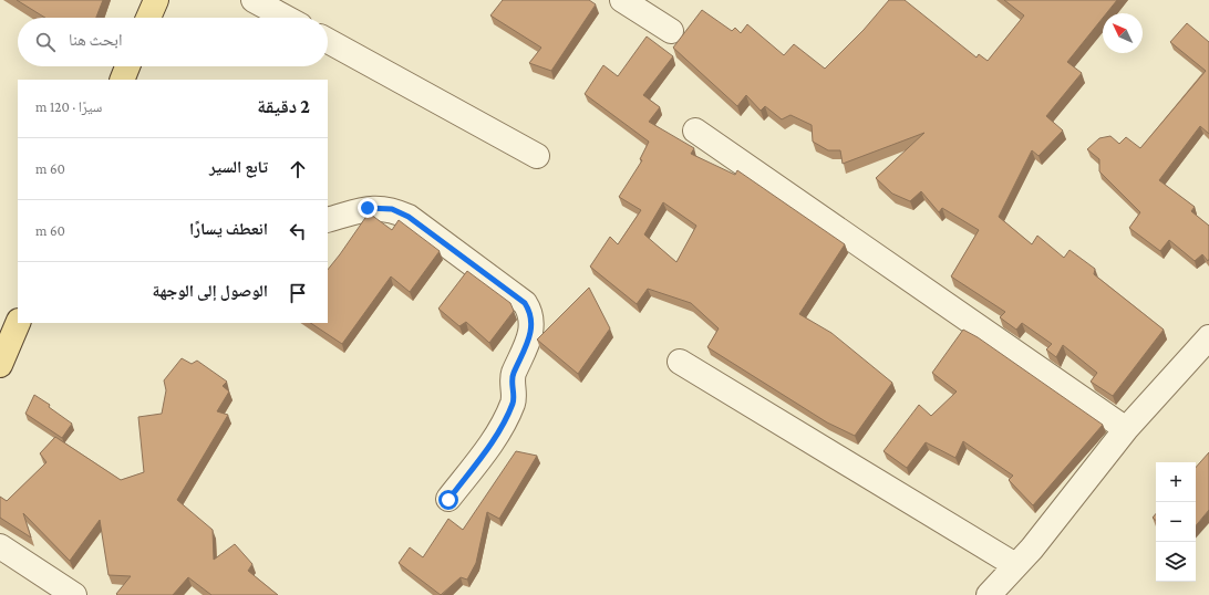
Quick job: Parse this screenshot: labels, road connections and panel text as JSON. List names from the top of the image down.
{
  "north": "top left",
  "page": {
    "search": "ابحث هنا",
    "heading": ["2 دقيقة", "سيرًا · 120 m"],
    "list": [
      ["تابع السير", "60 m"],
      ["انعطف يسارًا", "60 m"],
      "الوصول إلى الوجهة"
    ],
    "map_buttons": ["+", "−"]
  }
}
